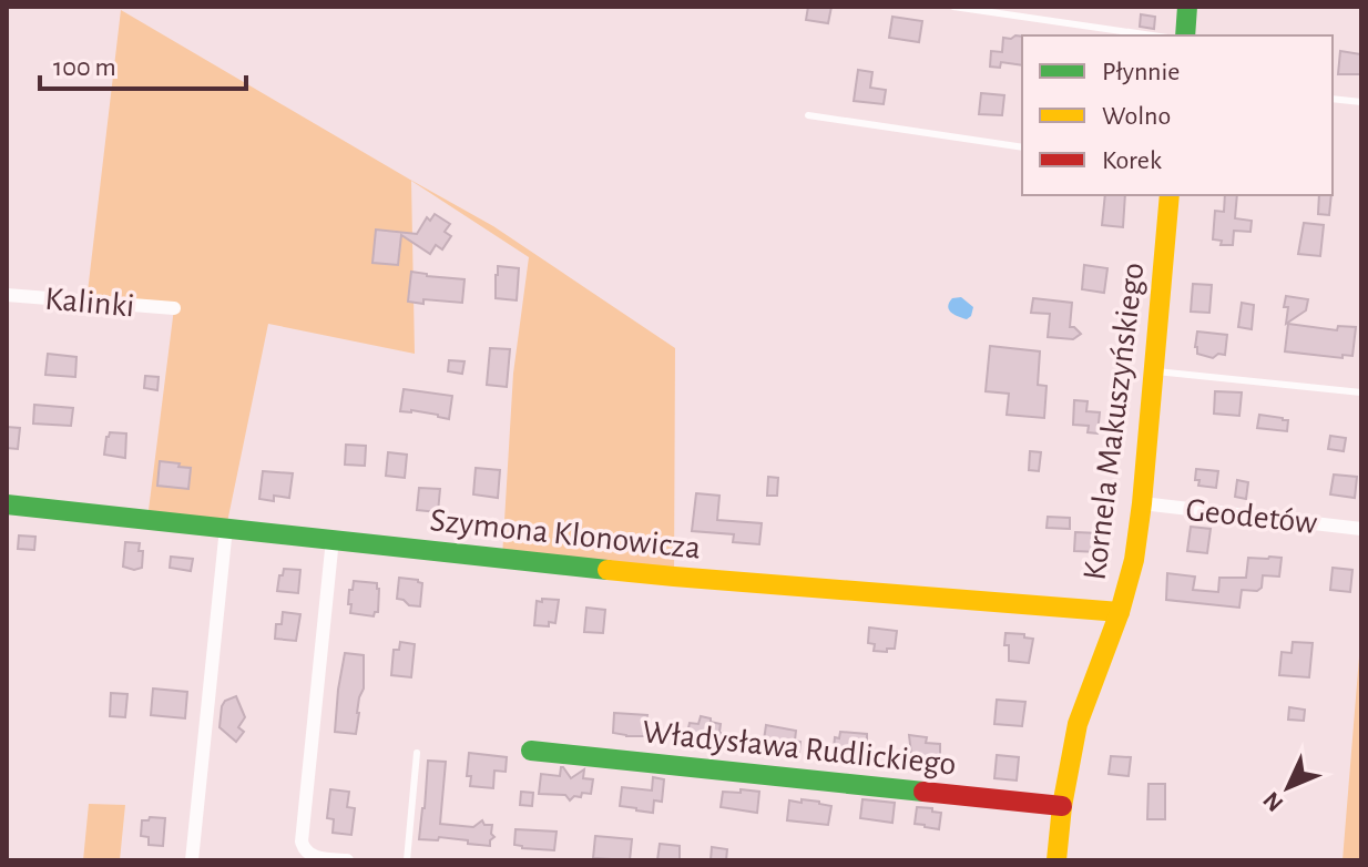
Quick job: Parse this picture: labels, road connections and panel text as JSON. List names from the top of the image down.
{
  "streets": {
    "street": [
      "Kalinki",
      "Kornela Makuszyńskiego",
      "Geodetów",
      "Szymona Klonowicza",
      "Władysława Rudlickiego"
    ]
  },
  "crossings": [
    ["Kornela Makuszyńskiego", "Geodetów"],
    ["Kornela Makuszyńskiego", "Szymona Klonowicza"],
    ["Kornela Makuszyńskiego", "Władysława Rudlickiego"]
  ],
  "legend": ["Płynnie", "Wolno", "Korek"],
  "scale_bar": "100 m",
  "north": "bottom left"
}
